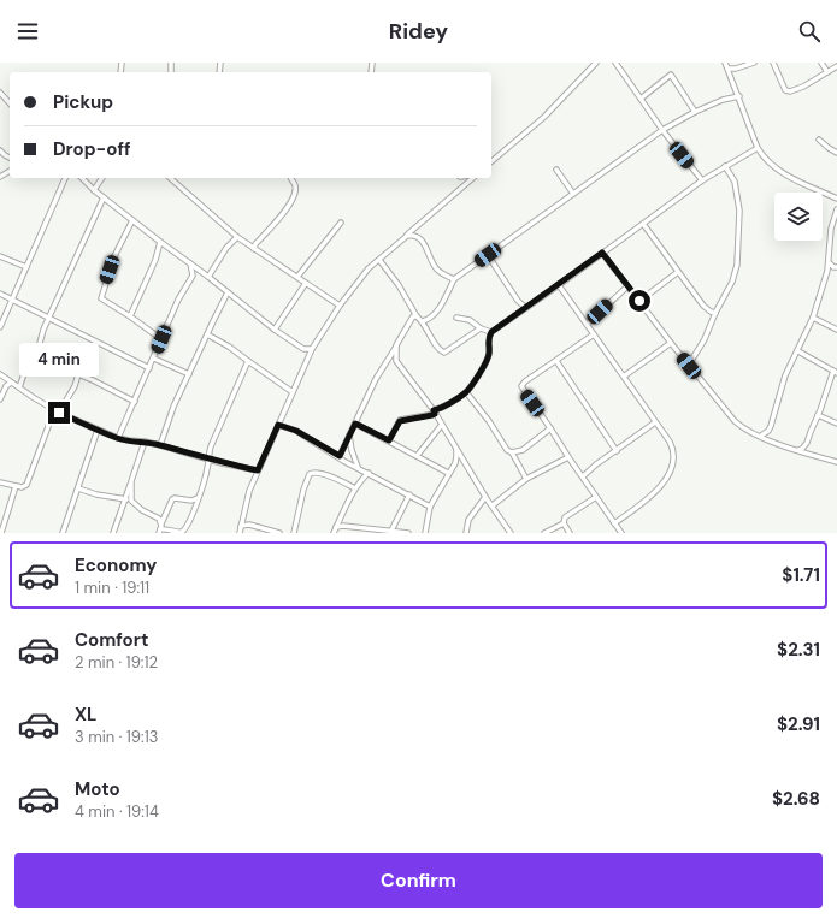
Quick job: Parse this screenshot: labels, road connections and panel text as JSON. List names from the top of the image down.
{
  "page": {
    "header": "Ridey",
    "banner": ["Pickup", "Drop-off"],
    "bubble": "4 min",
    "list": [
      {
        "name": "Economy",
        "note": "1 min · 19:11",
        "value": "$1.71"
      },
      {
        "name": "Comfort",
        "note": "2 min · 19:12",
        "value": "$2.31"
      },
      {
        "name": "XL",
        "note": "3 min · 19:13",
        "value": "$2.91"
      },
      {
        "name": "Moto",
        "note": "4 min · 19:14",
        "value": "$2.68"
      }
    ],
    "buttons": "Confirm"
  }
}
